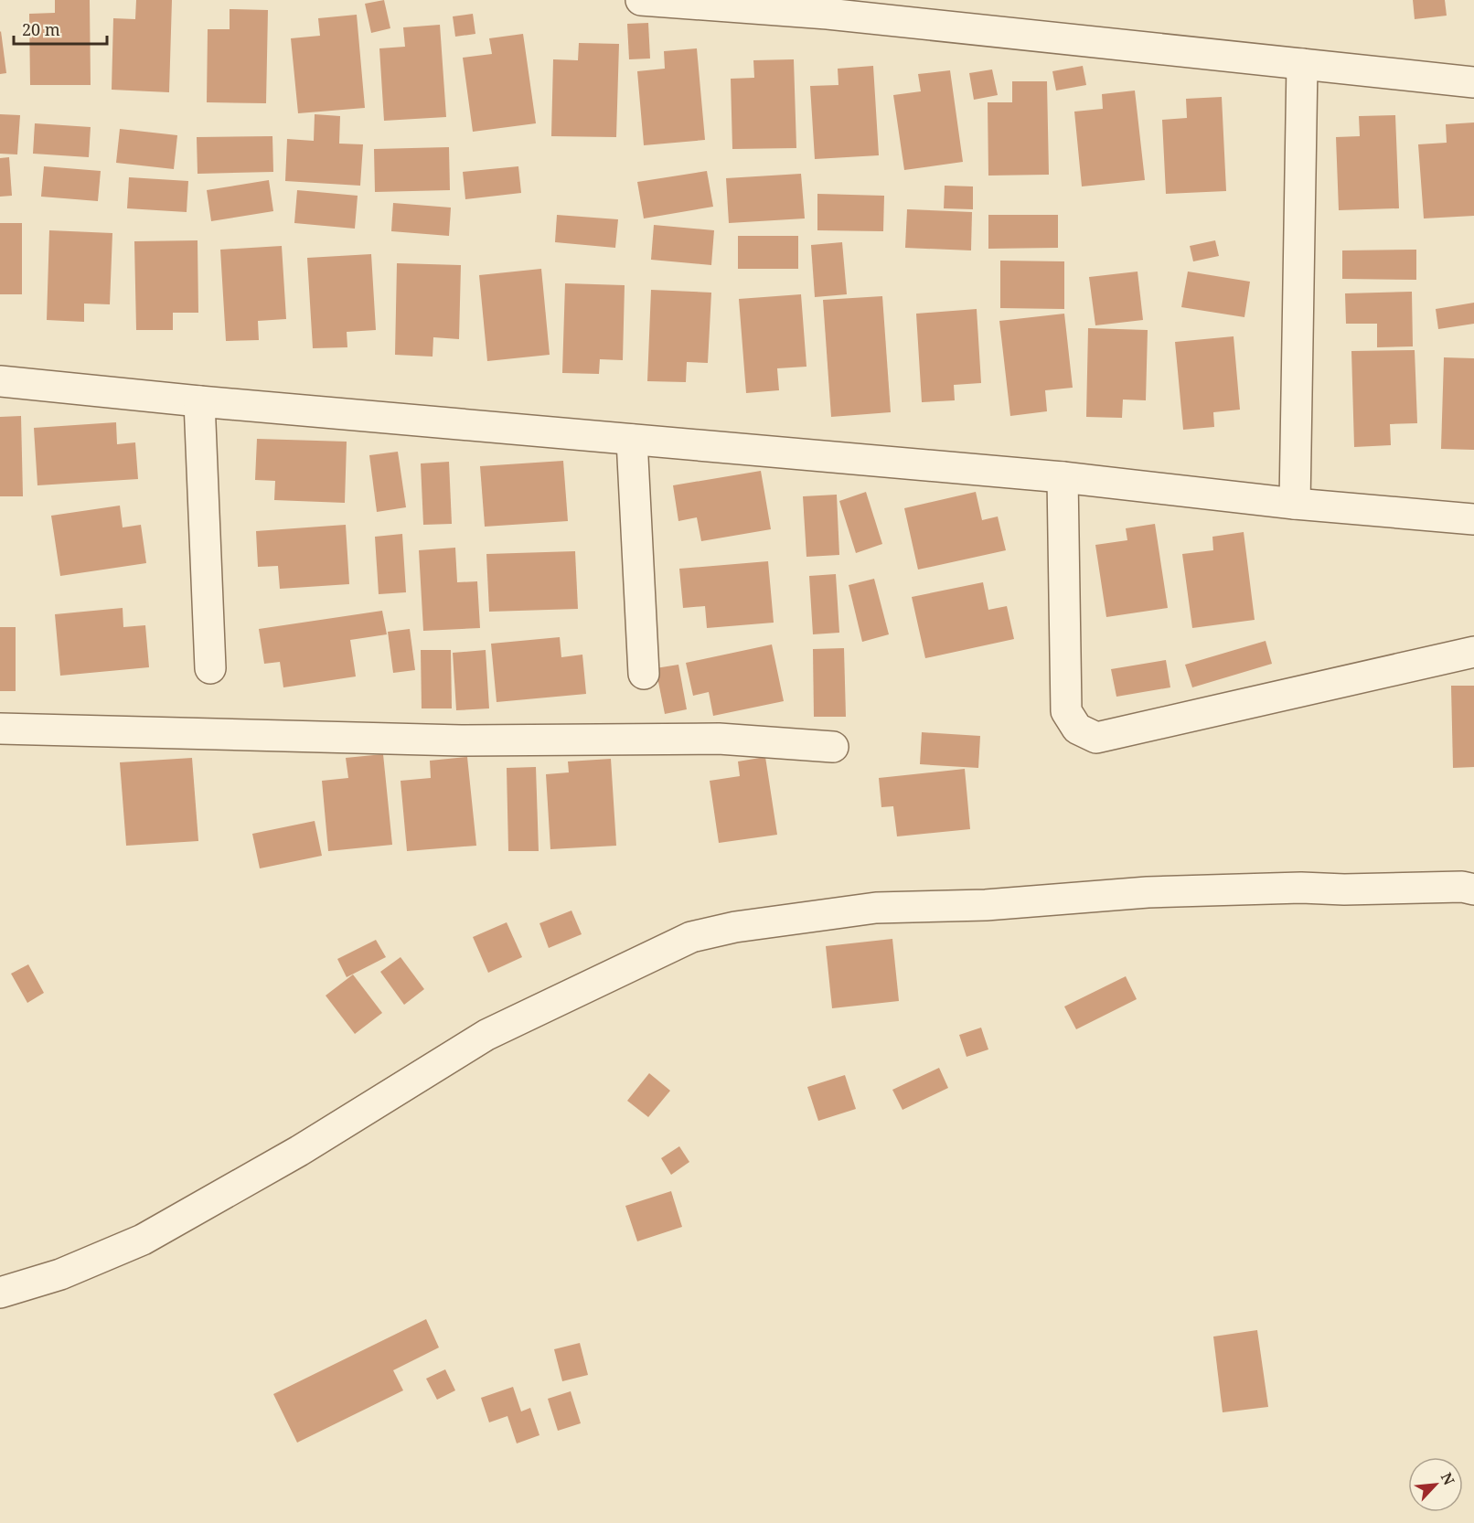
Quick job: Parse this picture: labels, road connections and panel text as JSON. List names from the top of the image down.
{
  "scale_bar": "20 m",
  "north": "top right"
}
